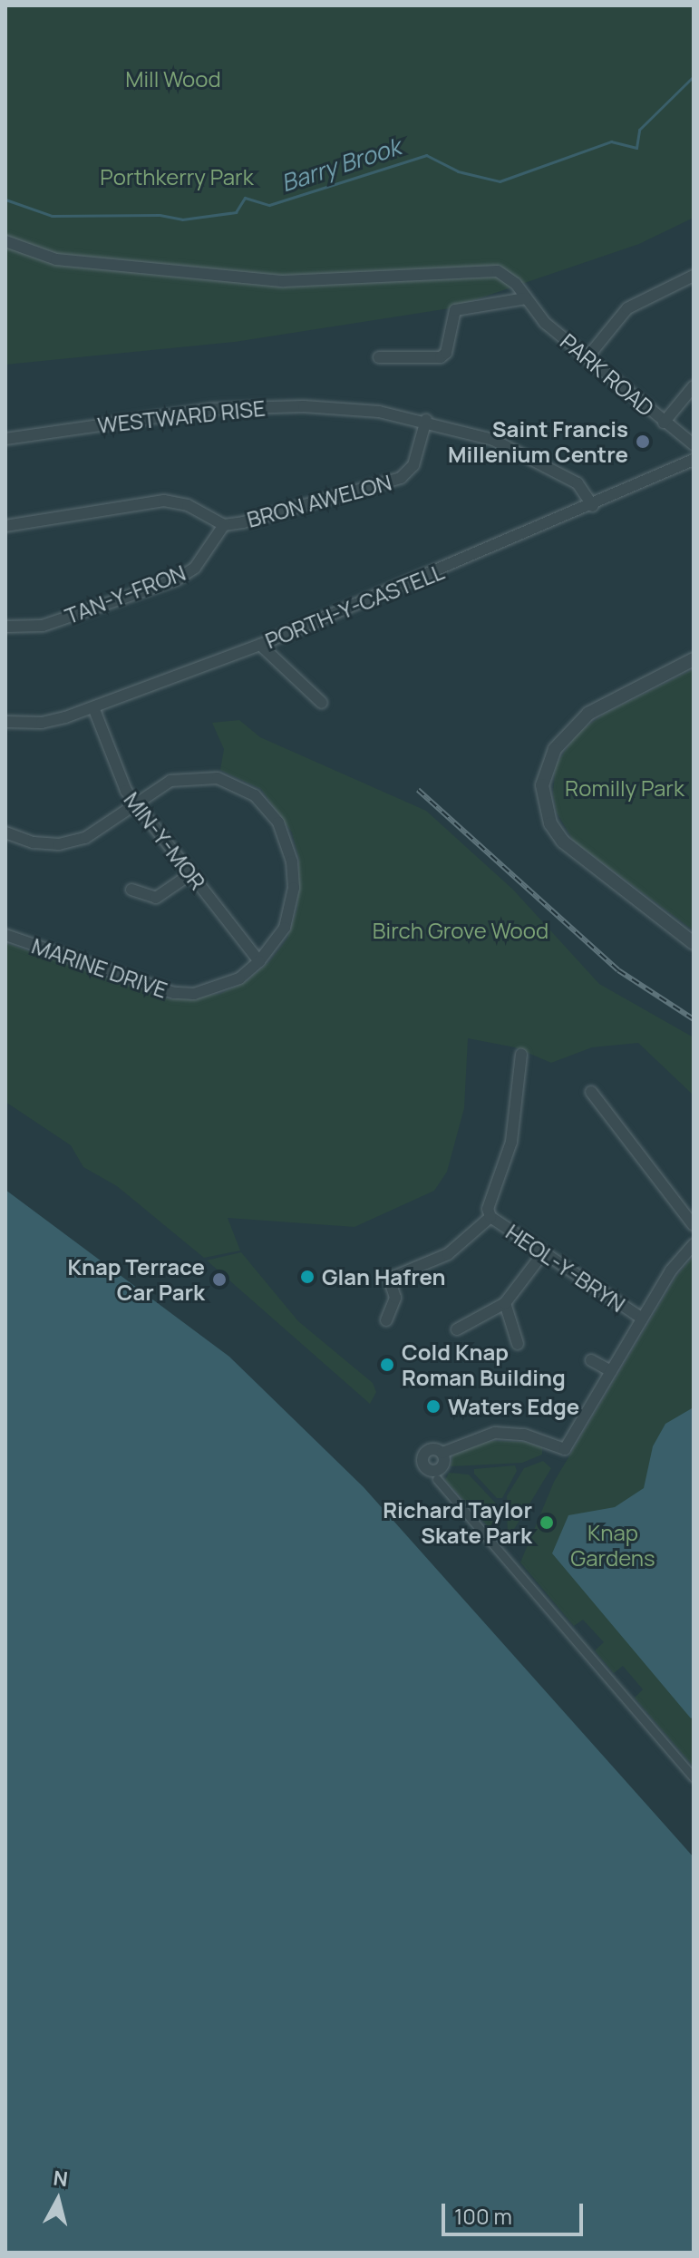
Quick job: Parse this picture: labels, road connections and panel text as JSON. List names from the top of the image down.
{
  "streets": {
    "street": [
      "PARK ROAD",
      "WESTWARD RISE",
      "BRON AWELON",
      "TAN-Y-FRON",
      "PORTH-Y-CASTELL",
      "MIN-Y-MOR",
      "MARINE DRIVE",
      "HEOL-Y-BRYN"
    ]
  },
  "crossings": [
    ["WESTWARD RISE", "BRON AWELON"],
    ["WESTWARD RISE", "PORTH-Y-CASTELL"],
    ["BRON AWELON", "TAN-Y-FRON"],
    ["PORTH-Y-CASTELL", "MIN-Y-MOR"],
    ["MIN-Y-MOR", "MARINE DRIVE"]
  ],
  "water": ["Barry Brook"],
  "parks": [
    "Mill Wood",
    "Porthkerry Park",
    "Romilly Park",
    "Birch Grove Wood",
    "Knap Gardens"
  ],
  "places": [
    "Saint Francis Millenium Centre",
    "Glan Hafren",
    "Knap Terrace Car Park",
    "Cold Knap Roman Building",
    "Waters Edge",
    "Richard Taylor Skate Park"
  ],
  "scale_bar": "100 m",
  "north": "top"
}
